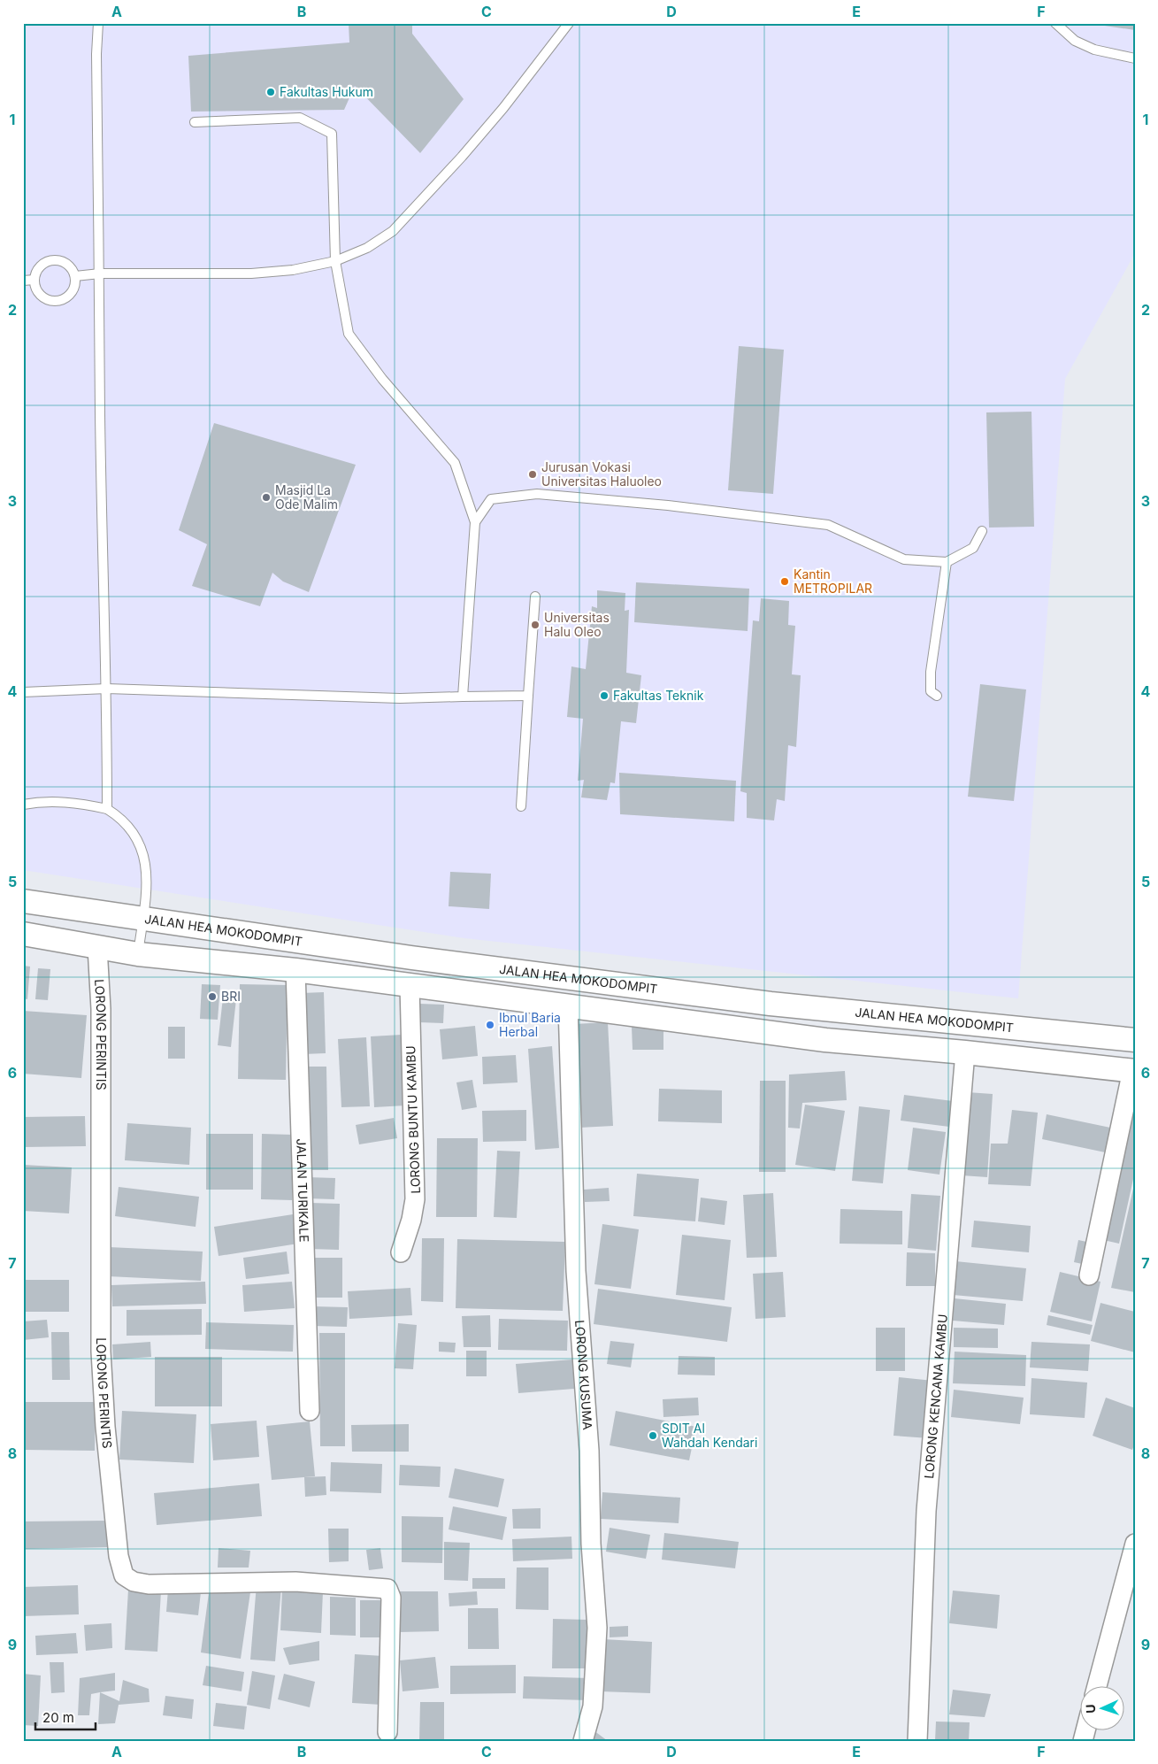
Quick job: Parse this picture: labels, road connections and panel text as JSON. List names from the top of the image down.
{
  "streets": {
    "street": [
      "JALAN HEA MOKODOMPIT",
      "LORONG PERINTIS",
      "LORONG BUNTU KAMBU",
      "JALAN TURIKALE",
      "LORONG KUSUMA",
      "LORONG KENCANA KAMBU"
    ]
  },
  "places": [
    "Fakultas Hukum",
    "Jurusan Vokasi Universitas Haluoleo",
    "Masjid La Ode Malim",
    "Kantin METROPILAR",
    "Universitas Halu Oleo",
    "Fakultas Teknik",
    "BRI",
    "Ibnul Baria Herbal",
    "SDIT Al Wahdah Kendari"
  ],
  "scale_bar": "20 m",
  "north": "left",
  "grid": {
    "columns": [
      "A",
      "B",
      "C",
      "D",
      "E",
      "F"
    ],
    "rows": [
      "1",
      "2",
      "3",
      "4",
      "5",
      "6",
      "7",
      "8",
      "9"
    ]
  }
}
